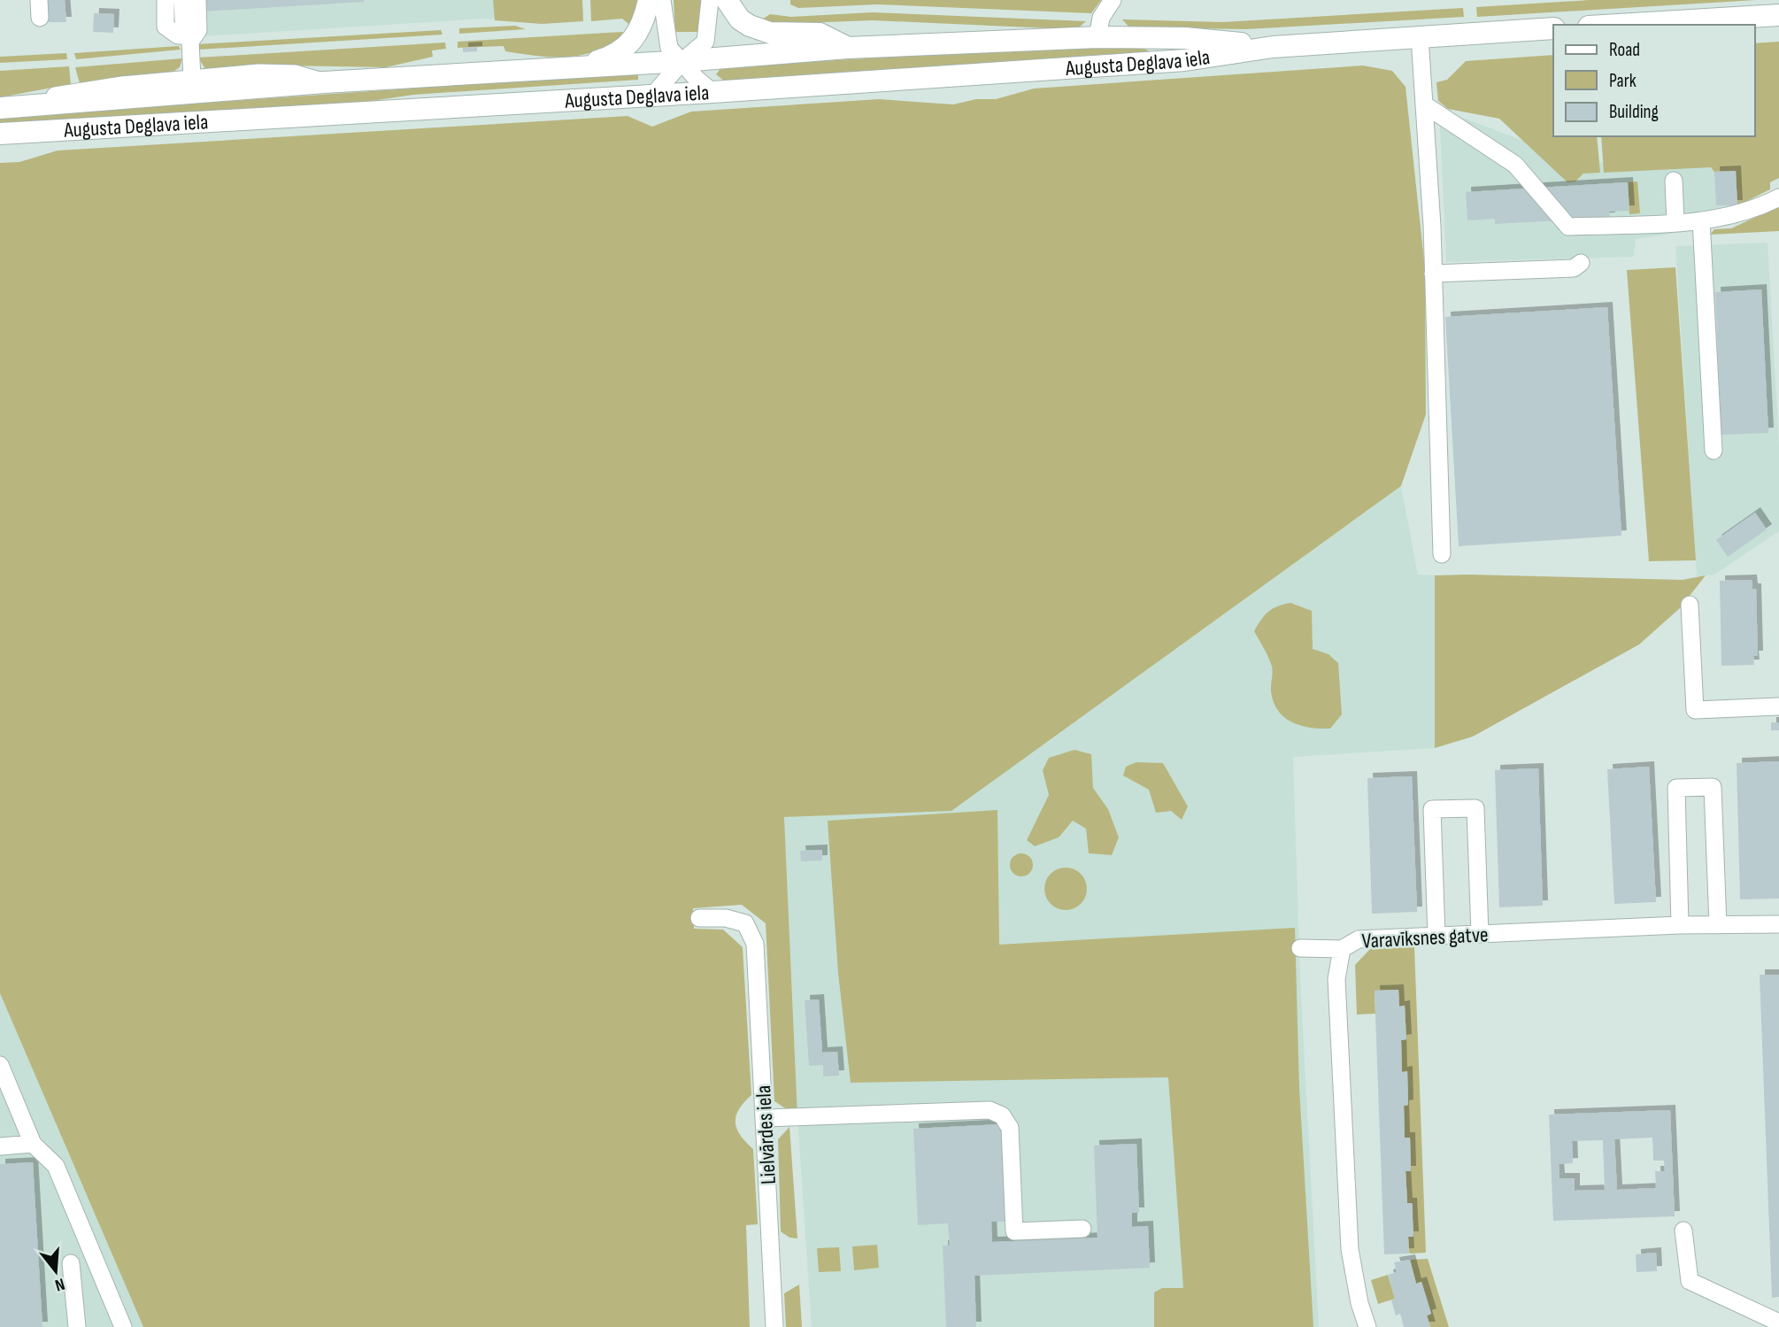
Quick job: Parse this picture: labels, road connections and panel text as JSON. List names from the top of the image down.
{
  "streets": {
    "main road": ["Augusta Deglava iela"],
    "street": ["Varavīksnes gatve", "Lielvārdes iela"]
  },
  "legend": ["Road", "Park", "Building"],
  "north": "bottom"
}
